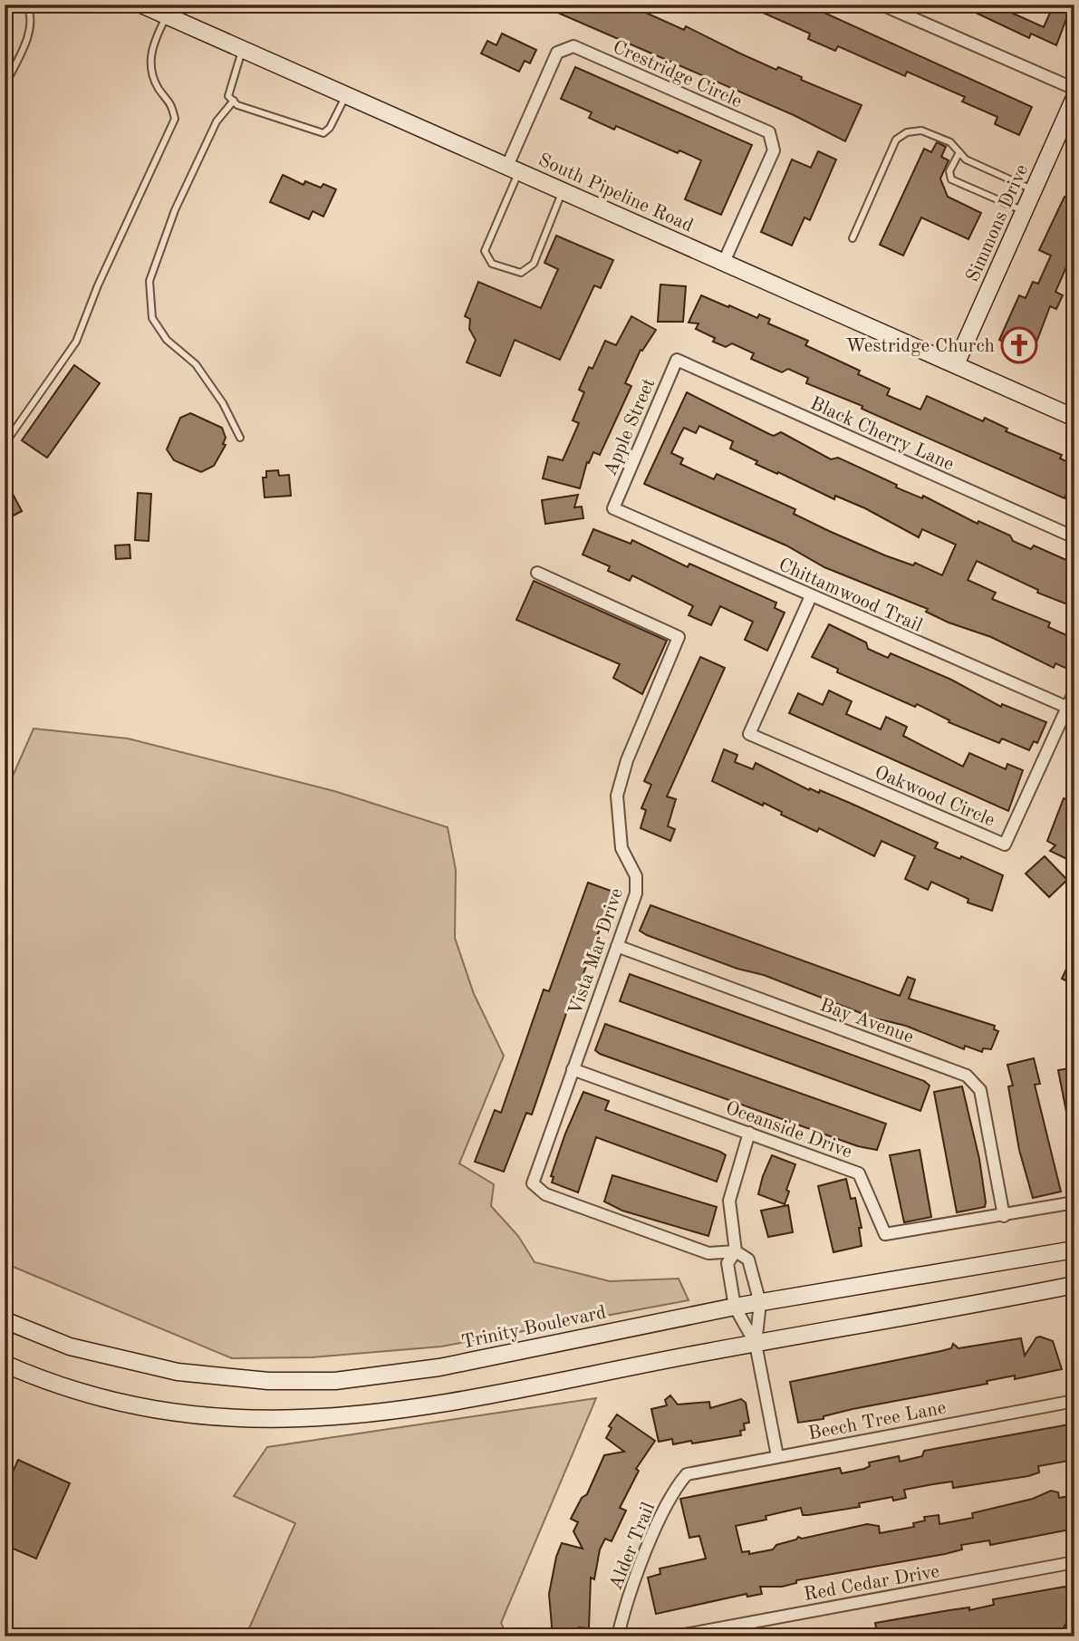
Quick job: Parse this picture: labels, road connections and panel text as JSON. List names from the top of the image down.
{
  "streets": {
    "main road": ["South Pipeline Road", "Simmons Drive", "Trinity Boulevard"],
    "street": [
      "Crestridge Circle",
      "Apple Street",
      "Black Cherry Lane",
      "Chittamwood Trail",
      "Oakwood Circle",
      "Vista Mar Drive",
      "Bay Avenue",
      "Oceanside Drive",
      "Beech Tree Lane",
      "Alder Trail",
      "Red Cedar Drive"
    ]
  },
  "crossings": [
    ["Crestridge Circle", "South Pipeline Road"],
    ["South Pipeline Road", "Simmons Drive"],
    ["Apple Street", "Black Cherry Lane"],
    ["Apple Street", "Chittamwood Trail"],
    ["Chittamwood Trail", "Oakwood Circle"],
    ["Vista Mar Drive", "Bay Avenue"],
    ["Vista Mar Drive", "Oceanside Drive"],
    ["Bay Avenue", "Oceanside Drive"],
    ["Beech Tree Lane", "Alder Trail"]
  ],
  "places": {
    "church": ["Westridge Church"]
  }
}
